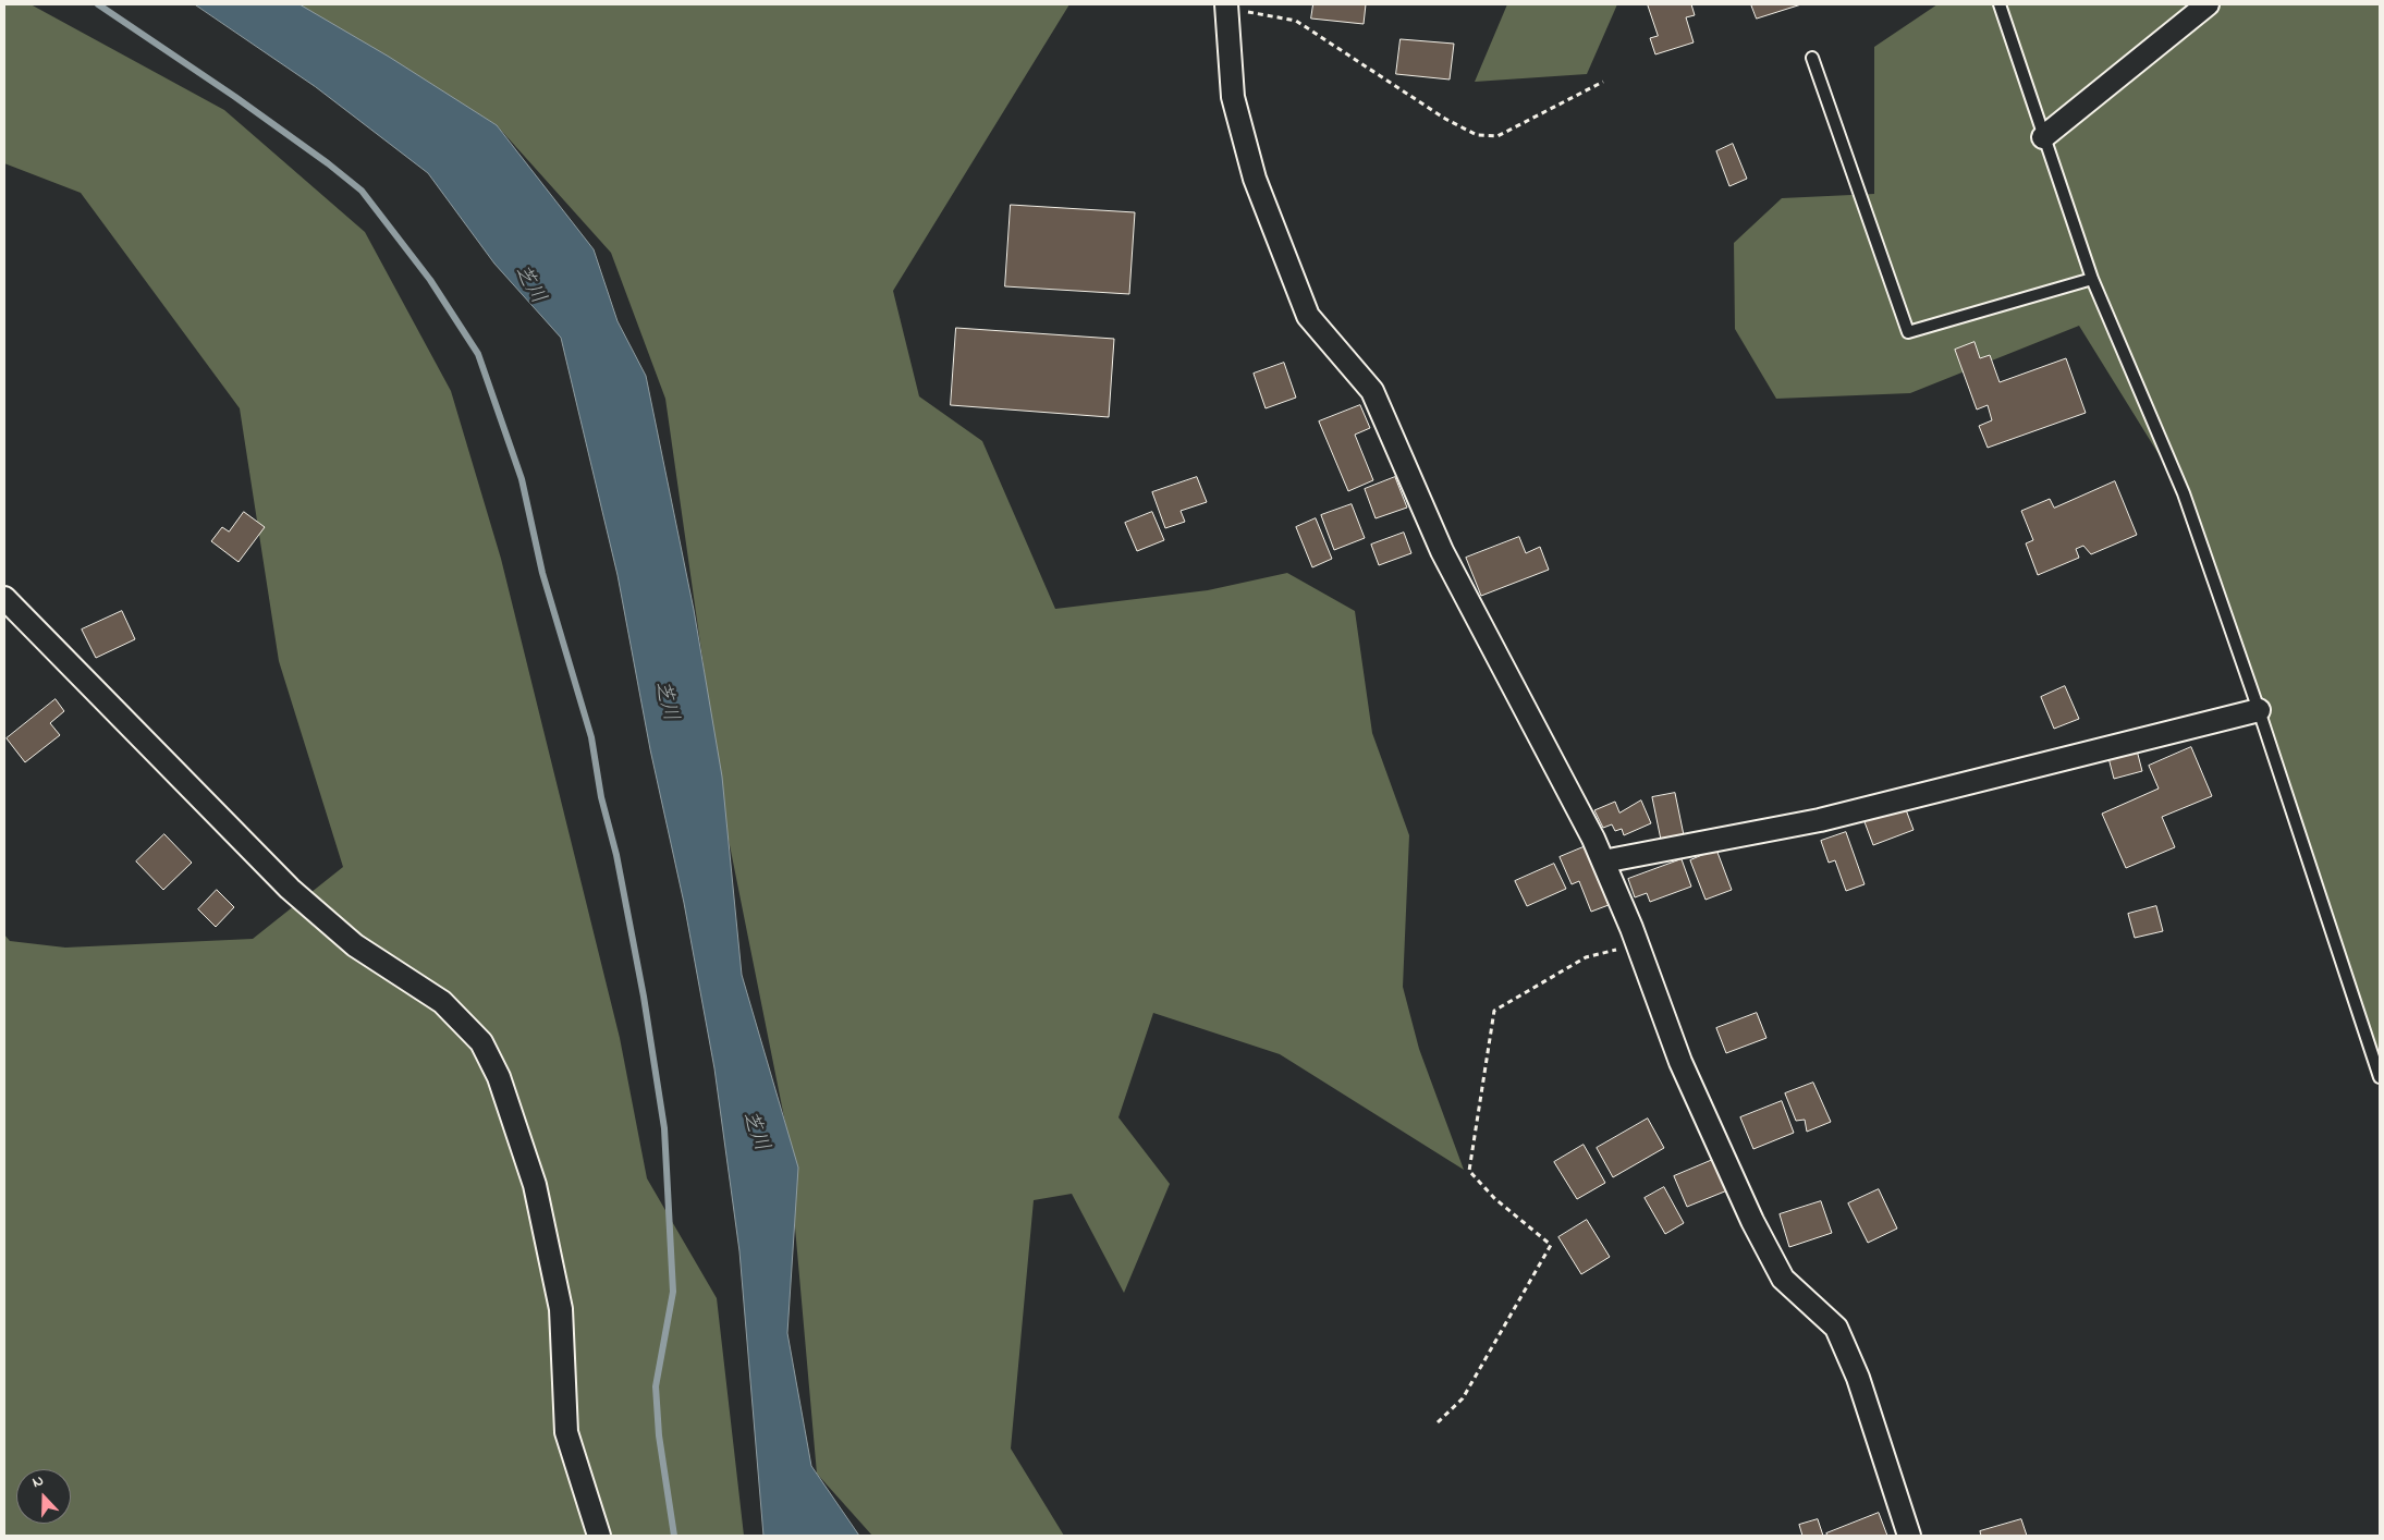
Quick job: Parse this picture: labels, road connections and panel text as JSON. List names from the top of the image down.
{
  "water": ["芝川"],
  "north": "top"
}
